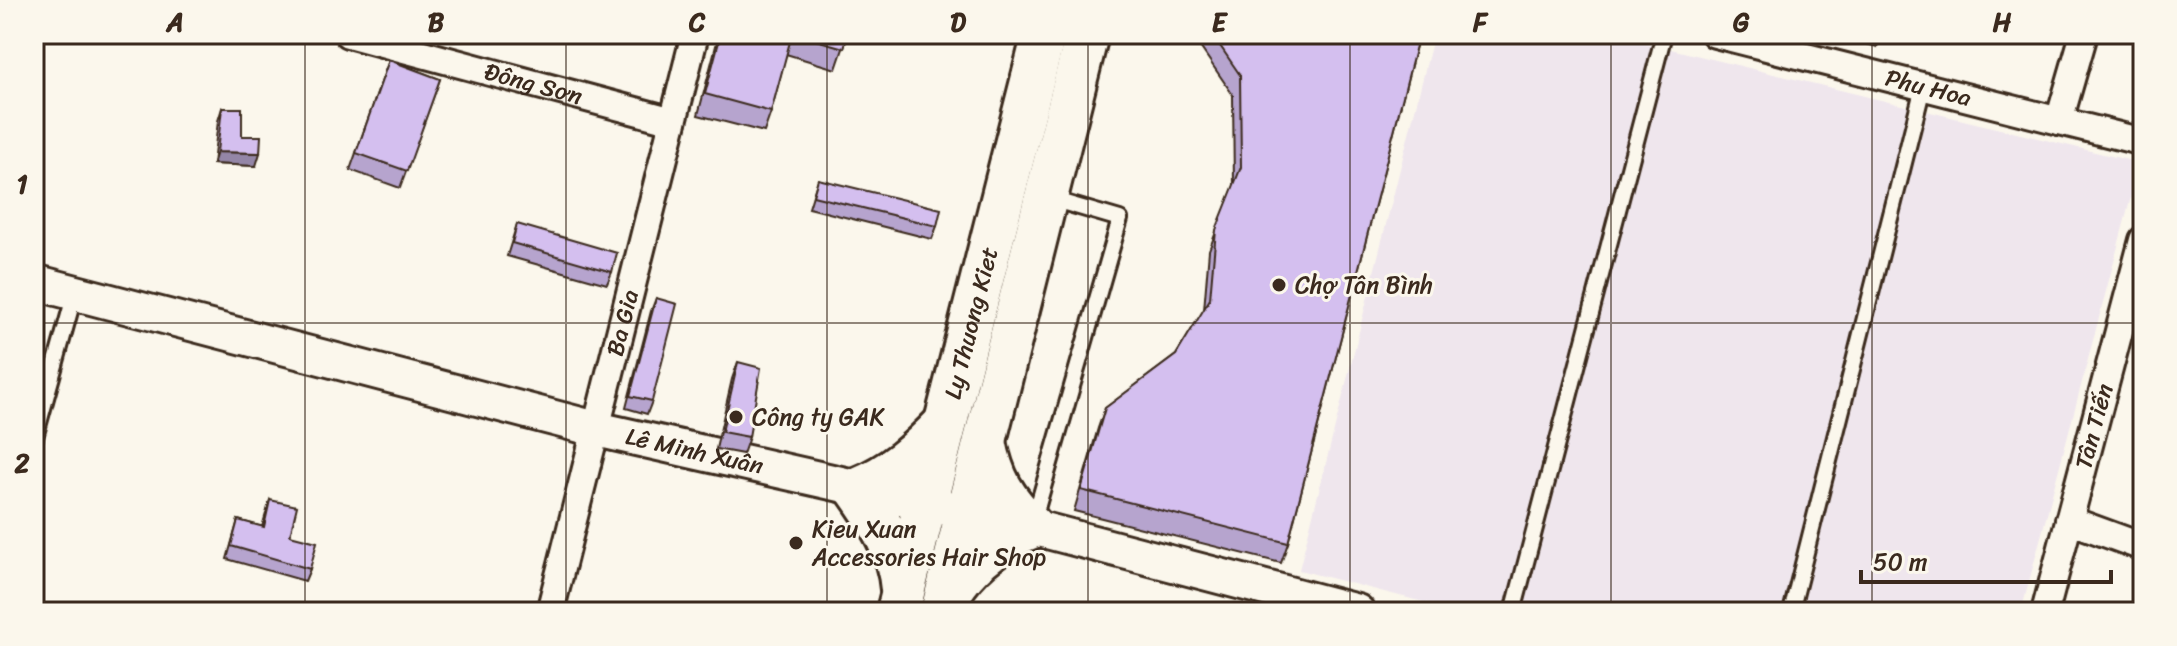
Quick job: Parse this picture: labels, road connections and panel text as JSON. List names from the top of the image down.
{
  "streets": {
    "main road": ["Ly Thuong Kiet"],
    "street": [
      "Đông Sơn",
      "Phu Hoa",
      "Ba Gia",
      "Tân Tiến",
      "Lê Minh Xuân"
    ]
  },
  "crossings": [
    ["Đông Sơn", "Ba Gia"],
    ["Ba Gia", "Lê Minh Xuân"],
    ["Ly Thuong Kiet", "Lê Minh Xuân"]
  ],
  "places": ["Chợ Tân Bình", "Công ty GAK", "Kieu Xuan Accessories Hair Shop"],
  "scale_bar": "50 m",
  "grid": {
    "columns": [
      "A",
      "B",
      "C",
      "D",
      "E",
      "F",
      "G",
      "H"
    ],
    "rows": ["1", "2"]
  }
}
